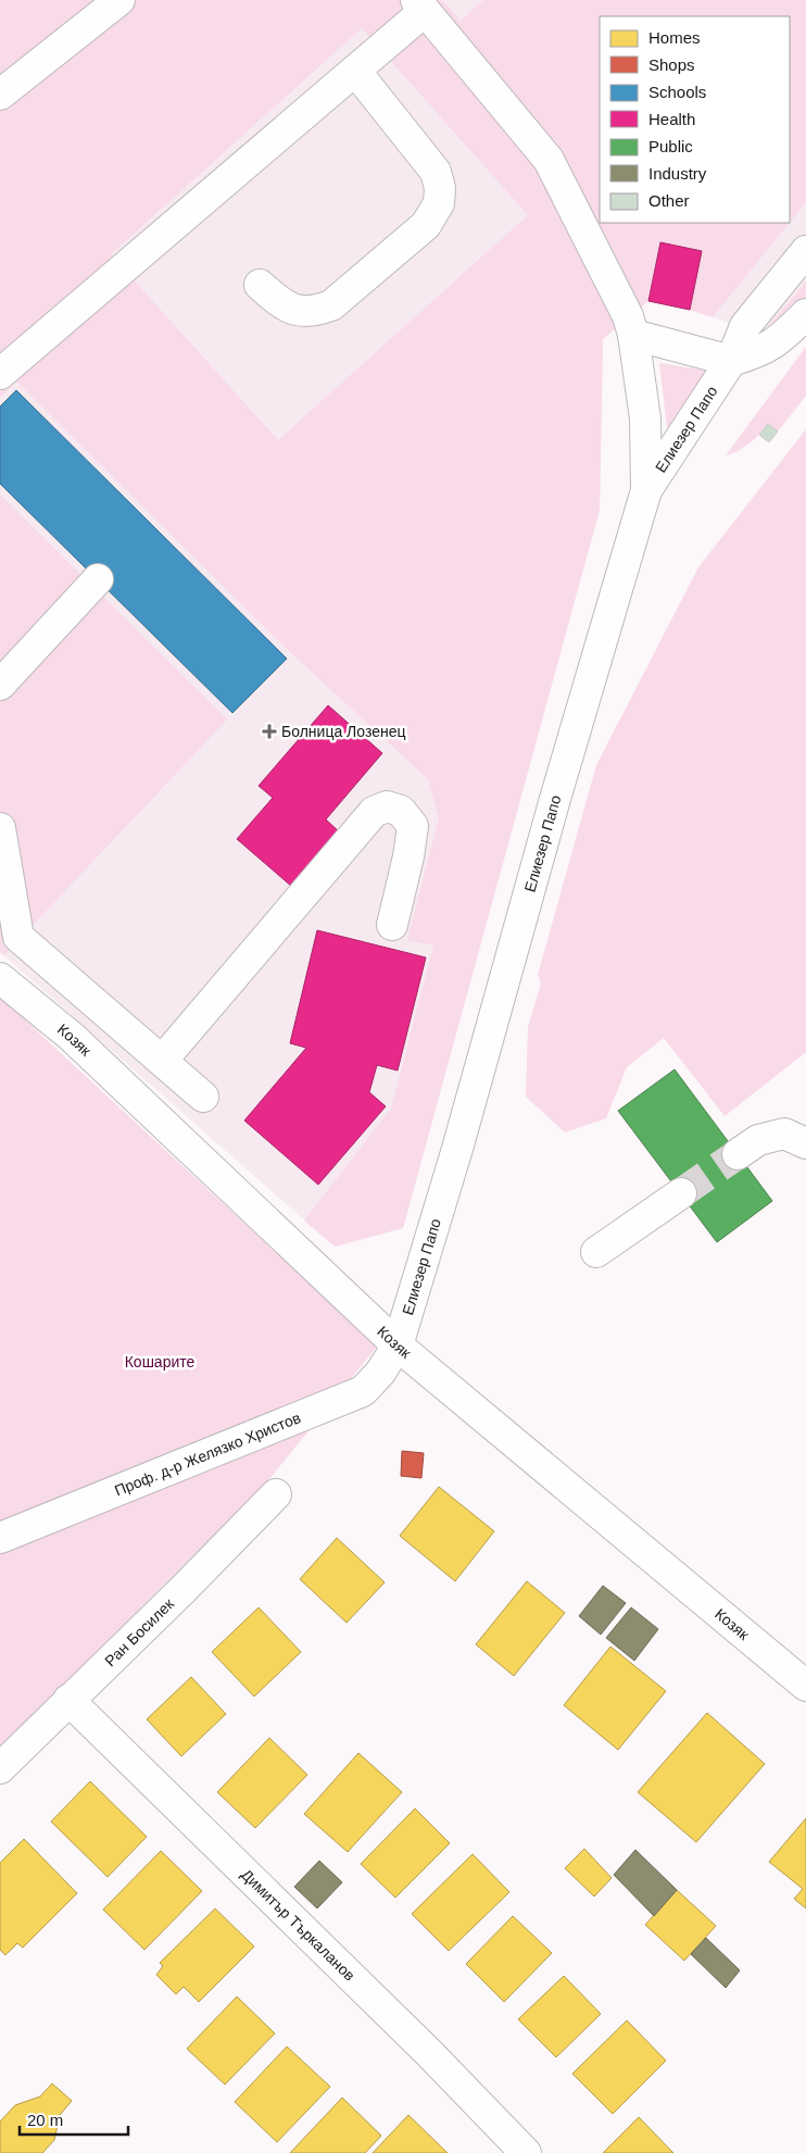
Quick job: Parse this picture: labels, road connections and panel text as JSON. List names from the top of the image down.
{
  "streets": {
    "street": [
      "Елиезер Папо",
      "Козяк",
      "Проф. д-р Желязко Христов",
      "Ран Босилек",
      "Димитър Търкаланов"
    ]
  },
  "crossings": [
    ["Елиезер Папо", "Козяк"],
    ["Елиезер Папо", "Проф. д-р Желязко Христов"],
    ["Козяк", "Проф. д-р Желязко Христов"],
    ["Ран Босилек", "Димитър Търкаланов"]
  ],
  "parks": ["Кошарите"],
  "places": {
    "health": ["Болница Лозенец"]
  },
  "legend": [
    "Homes",
    "Shops",
    "Schools",
    "Health",
    "Public",
    "Industry",
    "Other"
  ],
  "scale_bar": "20 m"
}
